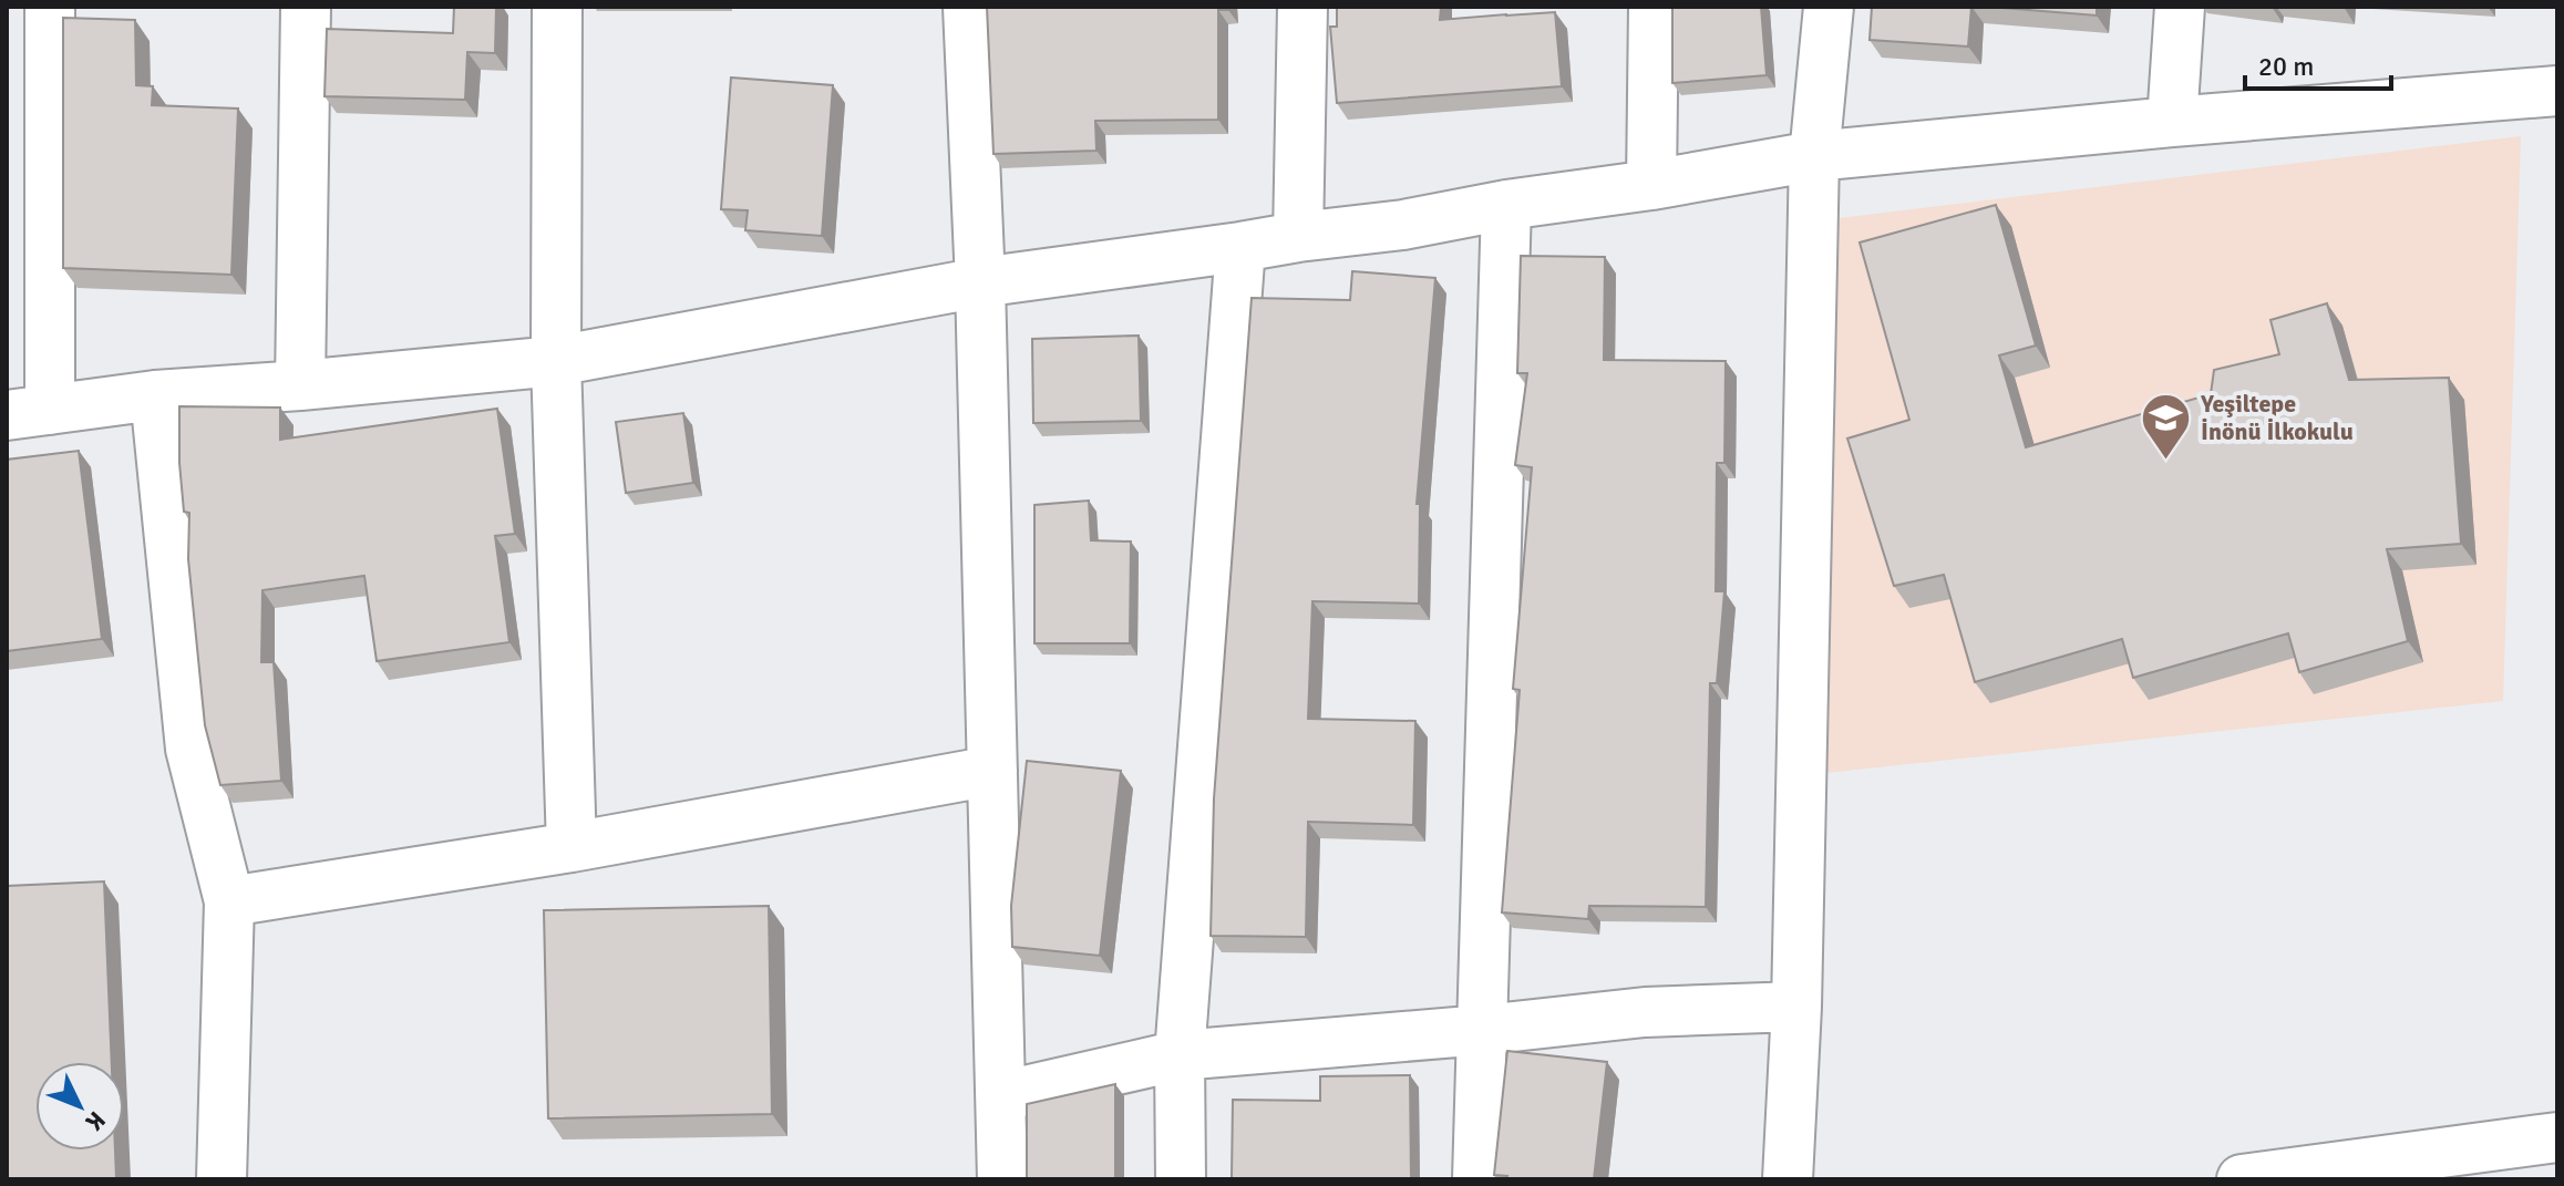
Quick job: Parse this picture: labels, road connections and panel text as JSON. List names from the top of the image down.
{
  "places": {
    "school or university": ["Yeşiltepe İnönü İlkokulu"]
  },
  "scale_bar": "20 m",
  "north": "bottom right"
}
